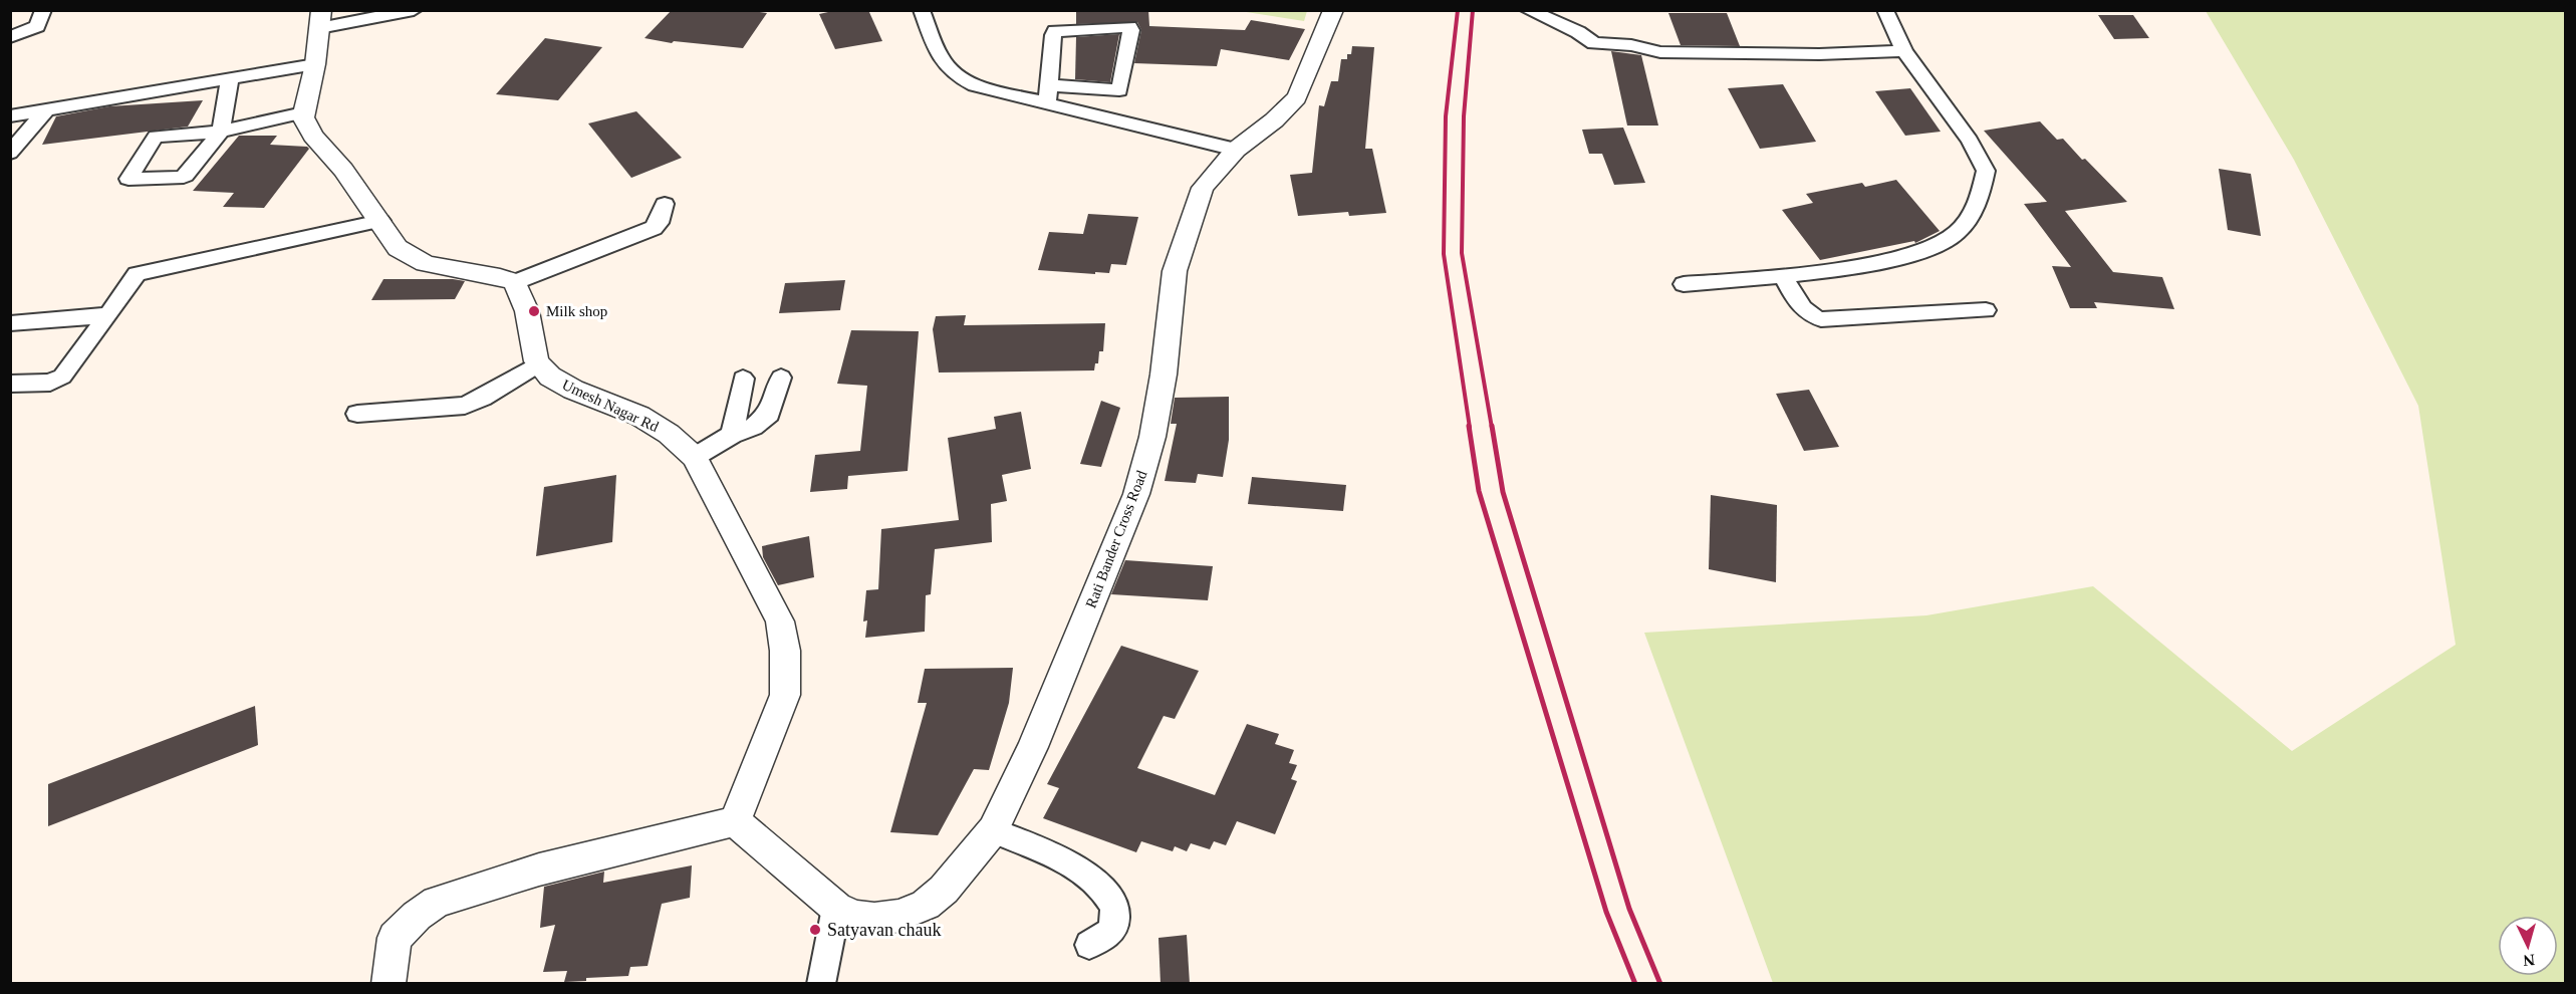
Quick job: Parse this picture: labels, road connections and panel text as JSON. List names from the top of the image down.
{
  "streets": {
    "street": ["Umesh Nagar Rd", "Rati Bander Cross Road"]
  },
  "places": ["Milk shop", "Satyavan chauk"],
  "north": "bottom"
}
